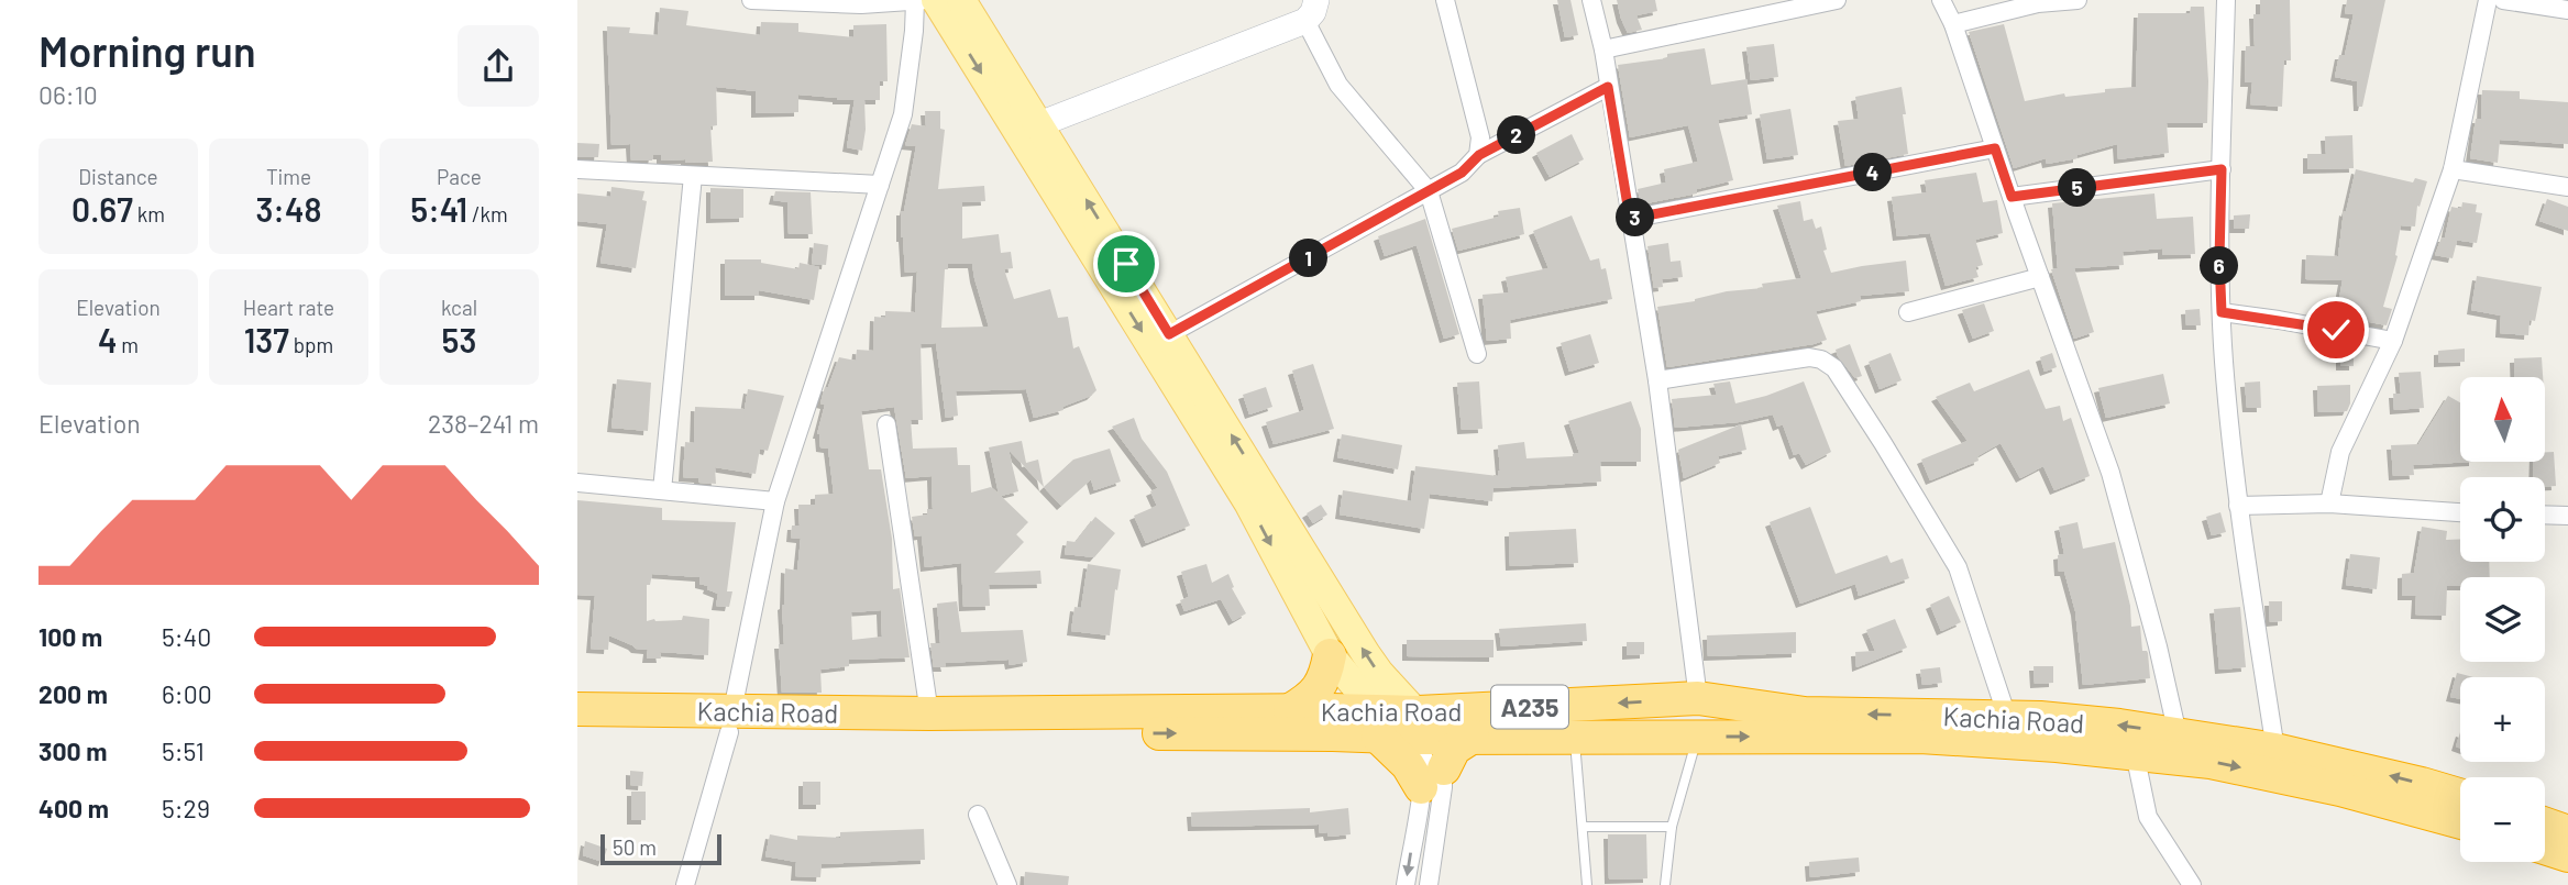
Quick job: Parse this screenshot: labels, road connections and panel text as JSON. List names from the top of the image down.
{
  "streets": {
    "highway": ["A235", "Kachia Road"]
  },
  "scale_bar": "50 m",
  "north": "top",
  "page": {
    "heading": ["Morning run", "06:10"],
    "pins": [
      "2",
      "4",
      "5",
      "3",
      "1",
      "6"
    ],
    "stats": [
      ["Distance", "0.67 km"],
      ["Time", "3:48"],
      ["Pace", "5:41 /km"],
      ["Elevation", "4 m"],
      ["Heart rate", "137 bpm"],
      ["kcal", "53"]
    ],
    "map_buttons": ["+", "−"],
    "chart": ["Elevation", "238–241 m"],
    "list": [
      {
        "name": "100 m",
        "note": "5:40"
      },
      {
        "name": "200 m",
        "note": "6:00"
      },
      {
        "name": "300 m",
        "note": "5:51"
      },
      {
        "name": "400 m",
        "note": "5:29"
      }
    ],
    "scale": "50 m"
  }
}
